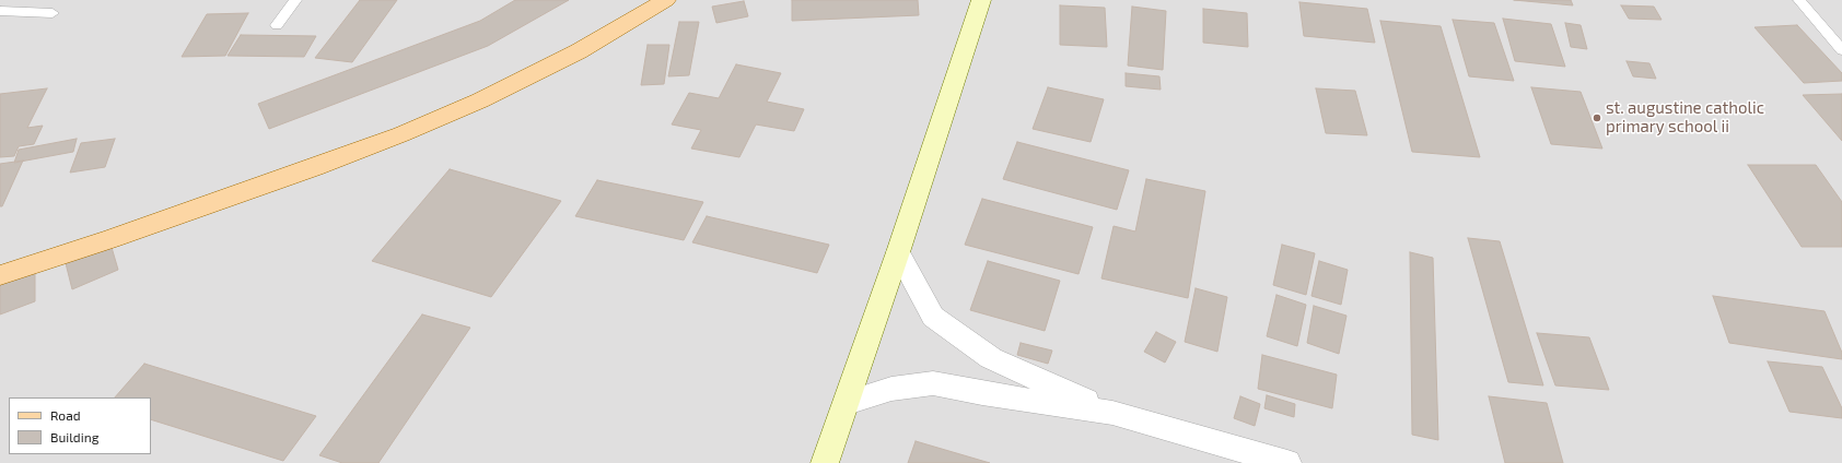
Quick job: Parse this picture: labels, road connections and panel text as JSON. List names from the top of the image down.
{
  "places": ["st. augustine catholic primary school ii"],
  "legend": ["Road", "Building"]
}
